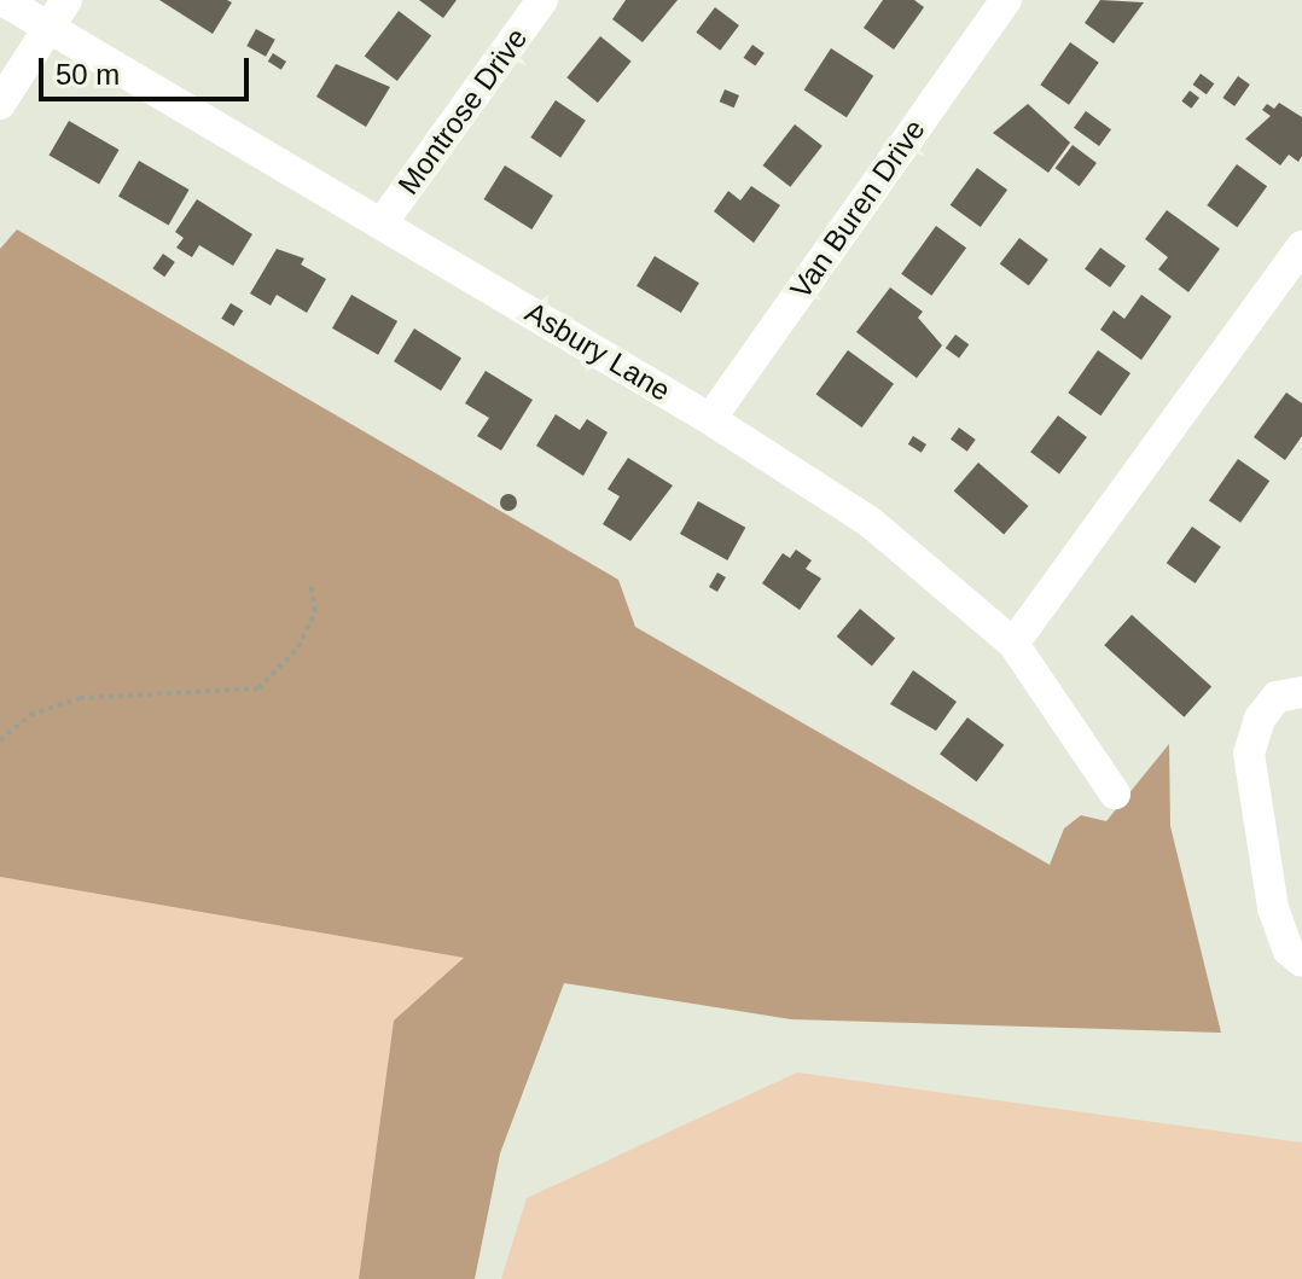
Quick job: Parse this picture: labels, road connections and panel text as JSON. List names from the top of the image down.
{
  "streets": {
    "street": ["Montrose Drive", "Van Buren Drive", "Asbury Lane"]
  },
  "crossings": [
    ["Montrose Drive", "Asbury Lane"],
    ["Van Buren Drive", "Asbury Lane"]
  ],
  "scale_bar": "50 m"
}
